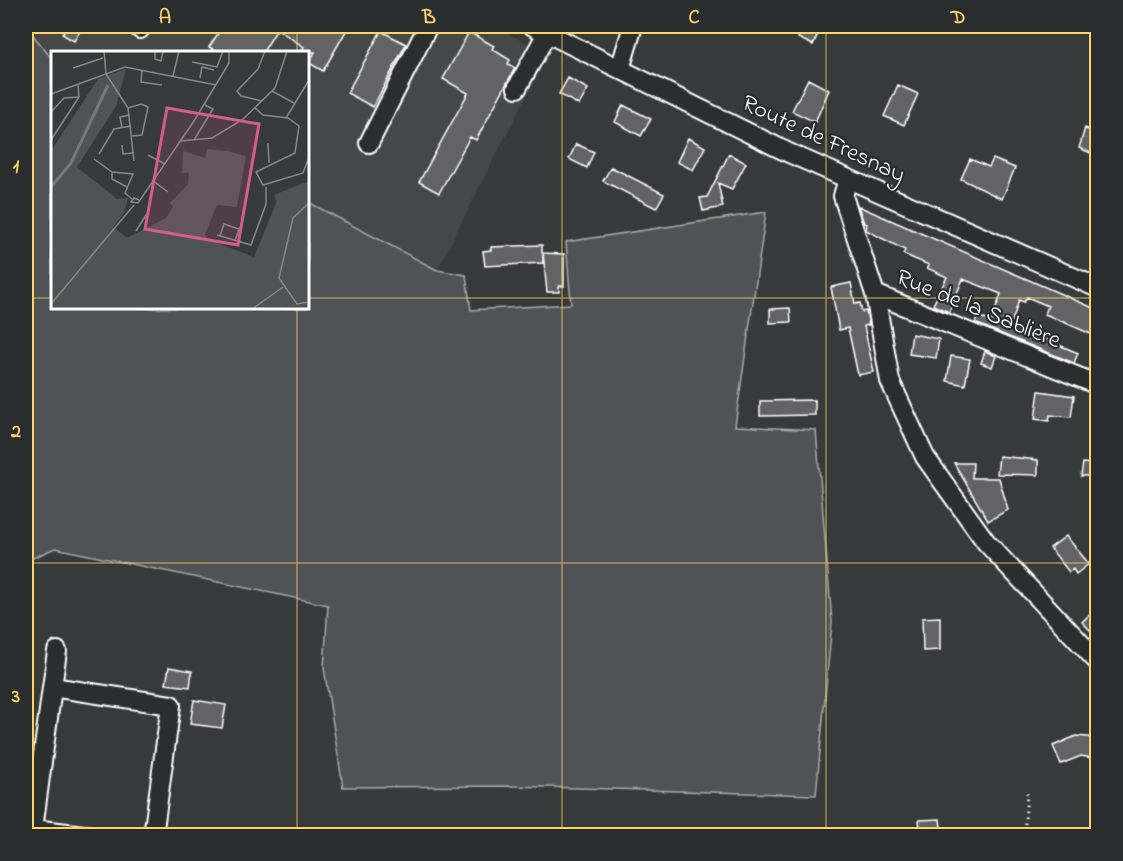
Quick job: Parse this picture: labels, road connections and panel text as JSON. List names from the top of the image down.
{
  "streets": {
    "street": ["Route de Fresnay", "Rue de la Sablière"]
  },
  "grid": {
    "columns": [
      "A",
      "B",
      "C",
      "D"
    ],
    "rows": ["1", "2", "3"]
  }
}
